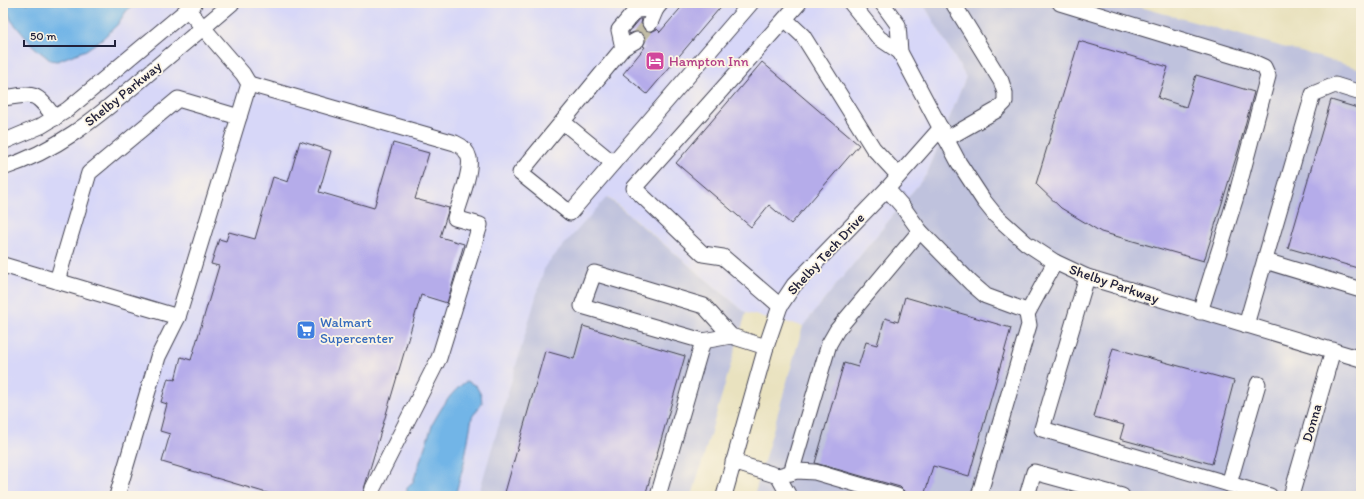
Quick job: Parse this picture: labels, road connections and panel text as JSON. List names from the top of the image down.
{
  "streets": {
    "street": ["Shelby Parkway", "Shelby Tech Drive", "Donna"]
  },
  "crossings": [
    ["Shelby Parkway", "Shelby Tech Drive"],
    ["Shelby Parkway", "Donna"]
  ],
  "places": {
    "hotel": ["Hampton Inn"],
    "supermarket": ["Walmart Supercenter"]
  },
  "scale_bar": "50 m"
}
